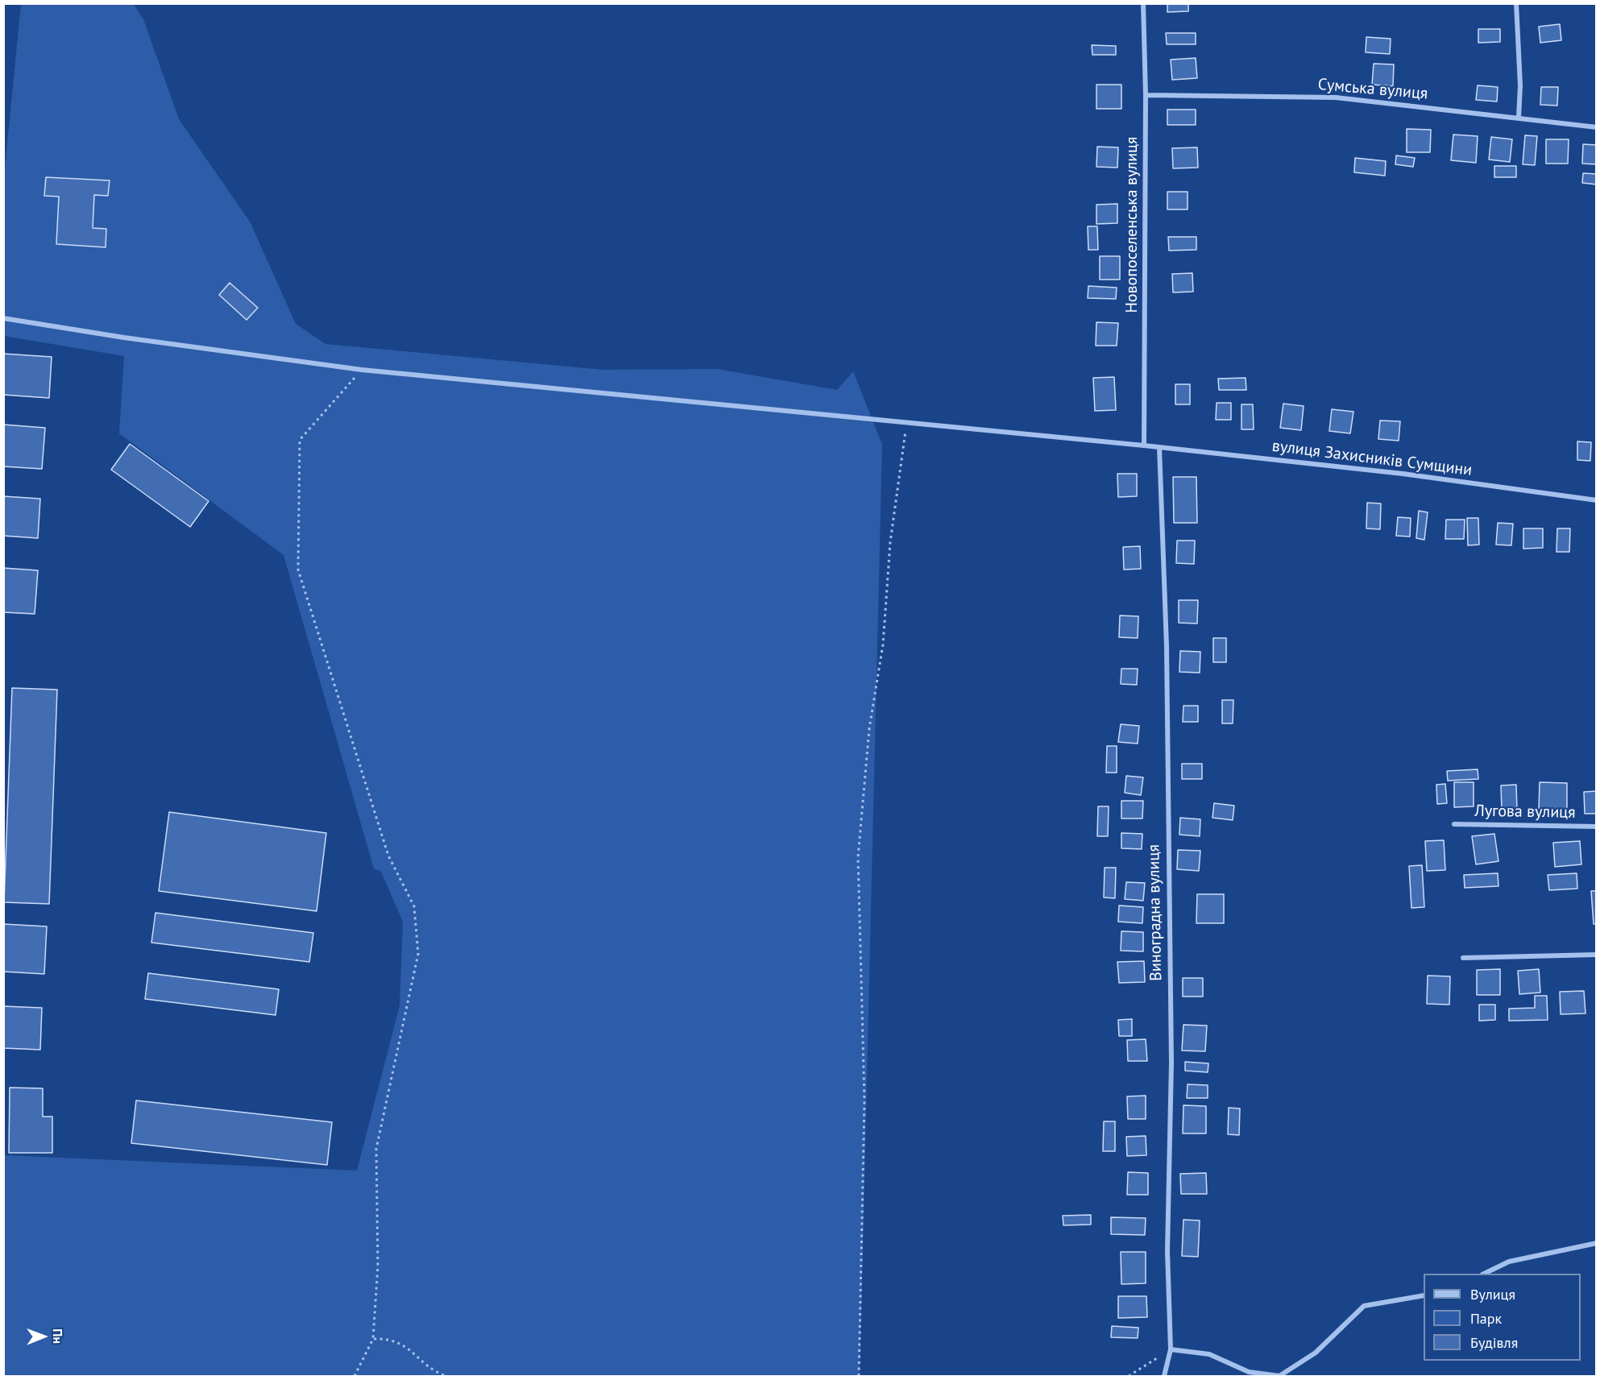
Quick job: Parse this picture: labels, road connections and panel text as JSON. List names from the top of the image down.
{
  "streets": {
    "street": [
      "Сумська вулиця",
      "Новопоселенська вулиця",
      "вулиця Захисників Сумщини",
      "Лугова вулиця",
      "Виноградна вулиця"
    ]
  },
  "crossings": [
    ["Сумська вулиця", "Новопоселенська вулиця"],
    ["Новопоселенська вулиця", "вулиця Захисників Сумщини"],
    ["вулиця Захисників Сумщини", "Виноградна вулиця"]
  ],
  "legend": ["Вулиця", "Парк", "Будівля"],
  "north": "right"
}
